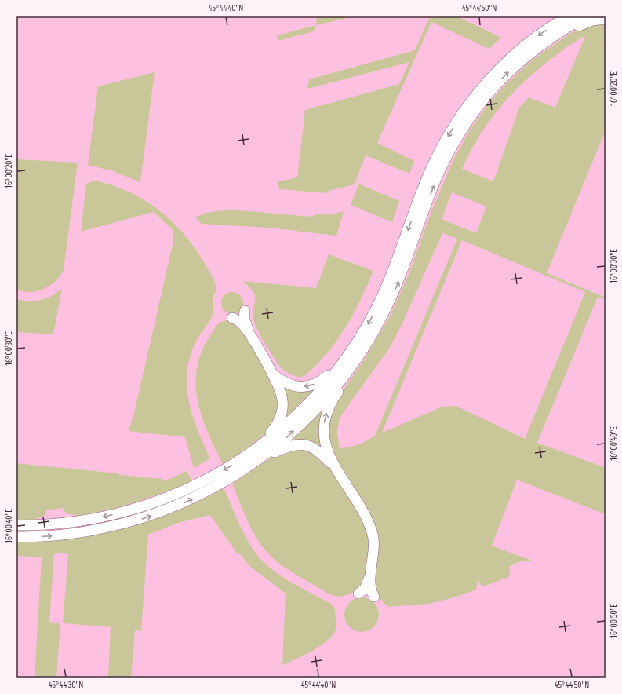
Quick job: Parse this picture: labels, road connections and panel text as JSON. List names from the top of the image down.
{
  "coordinates": [
    "45°44'40\"N",
    "45°44'50\"N",
    "16°00'20\"E",
    "16°00'30\"E",
    "16°00'40\"E",
    "16°00'50\"E",
    "45°44'30\"N"
  ]
}
